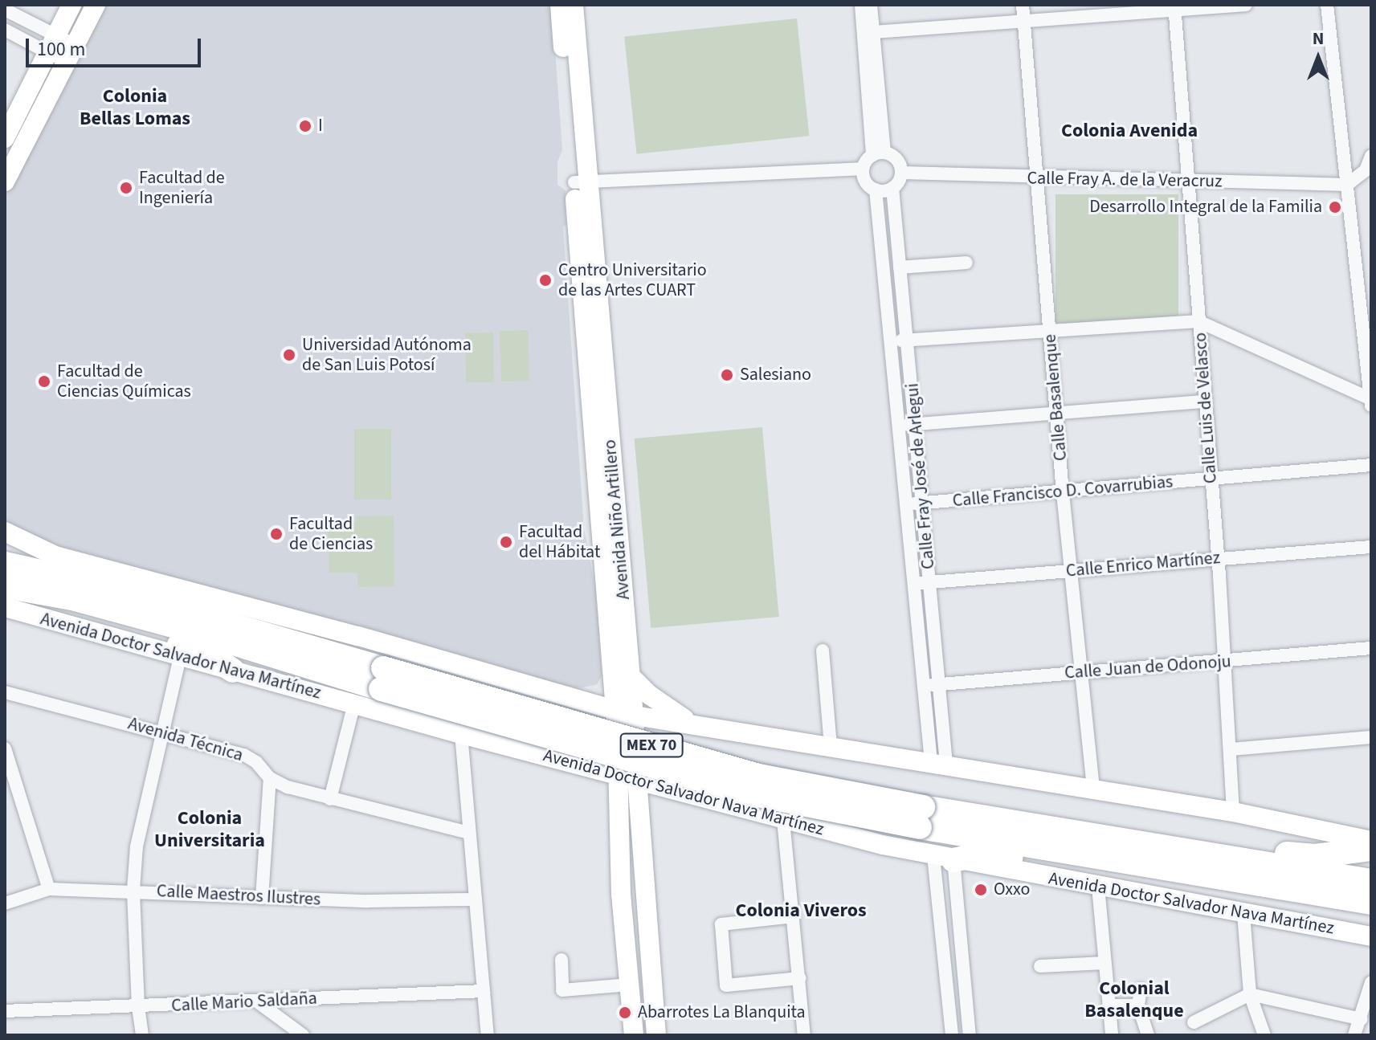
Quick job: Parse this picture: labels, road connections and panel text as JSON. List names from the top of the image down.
{
  "streets": {
    "highway": ["Avenida Doctor Salvador Nava Martínez", "MEX 70"],
    "main road": ["Avenida Niño Artillero"],
    "street": [
      "Calle Fray A. de la Veracruz",
      "Calle Basalenque",
      "Calle Luis de Velasco",
      "Calle Fray José de Arlegui",
      "Calle Francisco D. Covarrubias",
      "Calle Enrico Martínez",
      "Calle Juan de Odonoju",
      "Avenida Técnica",
      "Calle Maestros Ilustres",
      "Calle Mario Saldaña"
    ]
  },
  "crossings": [
    ["Calle Fray A. de la Veracruz", "Calle Basalenque"],
    ["Calle Fray A. de la Veracruz", "Calle Luis de Velasco"],
    ["Calle Fray A. de la Veracruz", "Calle Fray José de Arlegui"],
    ["Calle Basalenque", "Calle Francisco D. Covarrubias"],
    ["Calle Basalenque", "Calle Enrico Martínez"],
    ["Calle Basalenque", "Calle Juan de Odonoju"],
    ["Calle Luis de Velasco", "Calle Francisco D. Covarrubias"],
    ["Calle Luis de Velasco", "Calle Enrico Martínez"],
    ["Calle Luis de Velasco", "Calle Juan de Odonoju"],
    ["Calle Fray José de Arlegui", "Calle Francisco D. Covarrubias"],
    ["Calle Fray José de Arlegui", "Calle Enrico Martínez"],
    ["Calle Fray José de Arlegui", "Calle Juan de Odonoju"],
    ["Avenida Niño Artillero", "Avenida Doctor Salvador Nava Martínez"]
  ],
  "districts": [
    "Colonia Bellas Lomas",
    "Colonia Avenida",
    "Colonia Universitaria",
    "Colonia Viveros",
    "Colonial Basalenque"
  ],
  "places": [
    "I",
    "Facultad de Ingeniería",
    "Desarrollo Integral de la Familia",
    "Centro Universitario de las Artes CUART",
    "Universidad Autónoma de San Luis Potosí",
    "Salesiano",
    "Facultad de Ciencias Químicas",
    "Facultad de Ciencias",
    "Facultad del Hábitat",
    "Oxxo",
    "Abarrotes La Blanquita"
  ],
  "scale_bar": "100 m",
  "north": "top"
}
